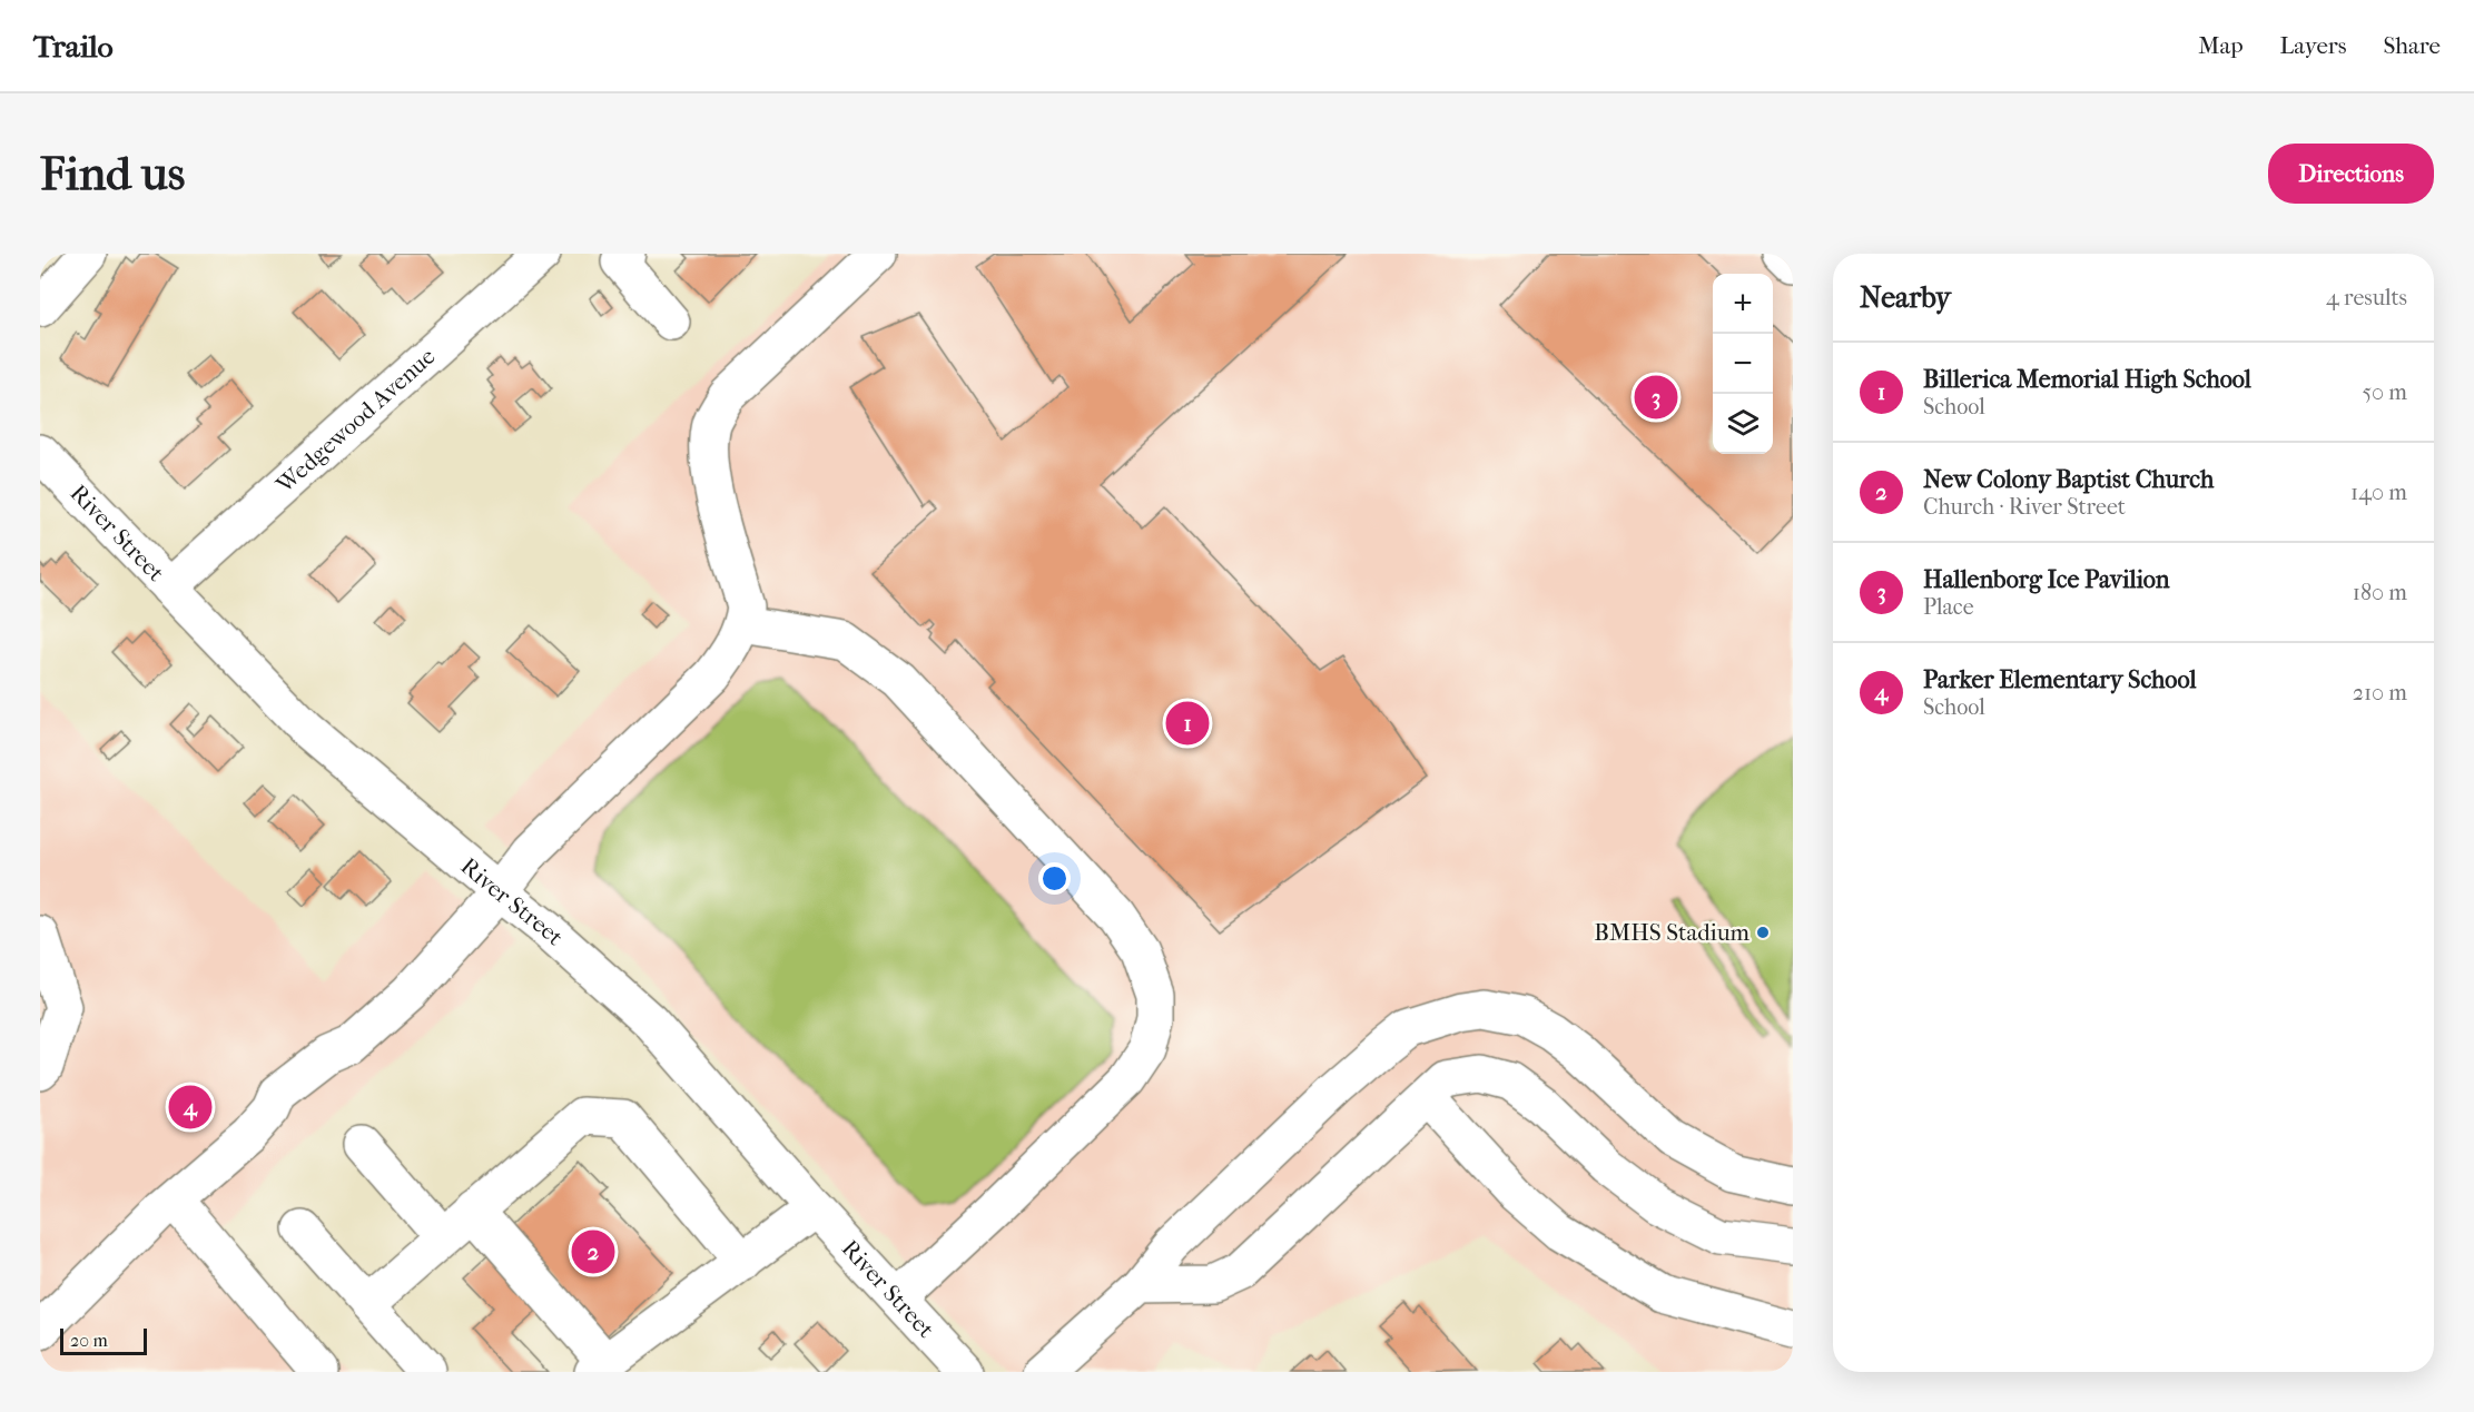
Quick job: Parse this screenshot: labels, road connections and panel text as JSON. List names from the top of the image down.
{
  "streets": {
    "main road": ["Wedgewood Avenue", "River Street"]
  },
  "crossings": [
    ["Wedgewood Avenue", "River Street"]
  ],
  "places": ["BMHS Stadium"],
  "scale_bar": "20 m",
  "page": {
    "header": "Trailo",
    "nav": ["Map", "Layers", "Share"],
    "buttons": "Directions",
    "title": "Find us",
    "heading": ["Nearby", "4 results"],
    "map_buttons": ["+", "−"],
    "list": [
      {
        "mark": "1",
        "name": "Billerica Memorial High School",
        "note": "School",
        "value": "50 m"
      },
      {
        "mark": "2",
        "name": "New Colony Baptist Church",
        "note": "Church · River Street",
        "value": "140 m"
      },
      {
        "mark": "3",
        "name": "Hallenborg Ice Pavilion",
        "note": "Place",
        "value": "180 m"
      },
      {
        "mark": "4",
        "name": "Parker Elementary School",
        "note": "School",
        "value": "210 m"
      }
    ],
    "pins": [
      "3",
      "1",
      "4",
      "2"
    ],
    "scale": "20 m"
  }
}
